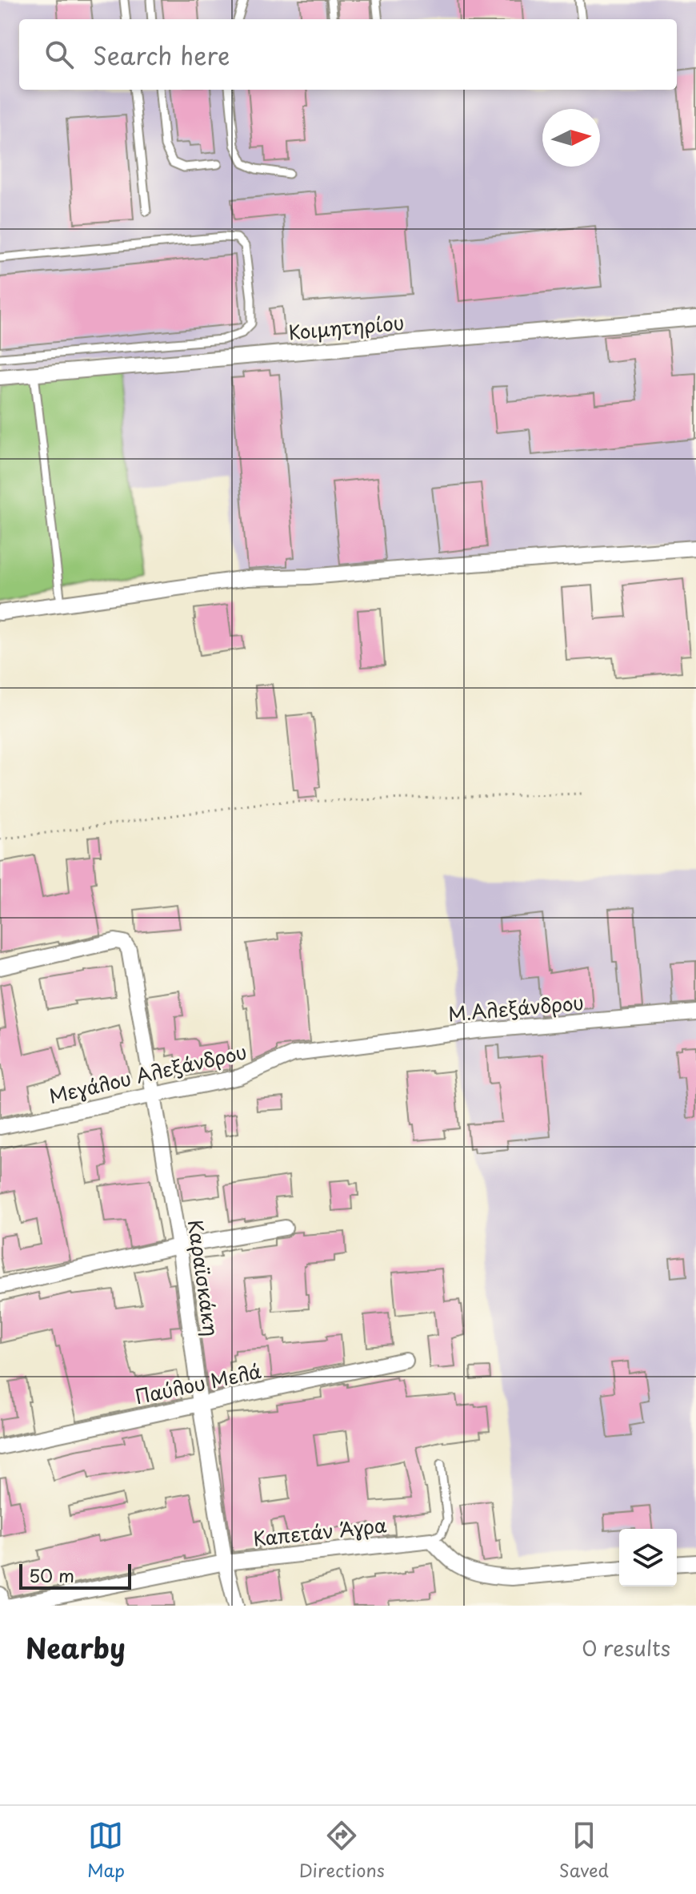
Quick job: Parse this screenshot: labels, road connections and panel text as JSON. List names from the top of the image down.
{
  "streets": {
    "street": [
      "Κοιμητηρίου",
      "Μ.Αλεξάνδρου",
      "Μεγάλου Αλεξάνδρου",
      "Καραϊσκάκη",
      "Παύλου Μελά",
      "Καπετάν Άγρα"
    ]
  },
  "crossings": [
    ["Μ.Αλεξάνδρου", "Μεγάλου Αλεξάνδρου"],
    ["Μεγάλου Αλεξάνδρου", "Καραϊσκάκη"],
    ["Καραϊσκάκη", "Παύλου Μελά"],
    ["Καραϊσκάκη", "Καπετάν Άγρα"]
  ],
  "scale_bar": "50 m",
  "north": "right",
  "page": {
    "search": "Search here",
    "scale": "50 m",
    "heading": ["Nearby", "0 results"],
    "nav": ["Map", "Directions", "Saved"]
  }
}
